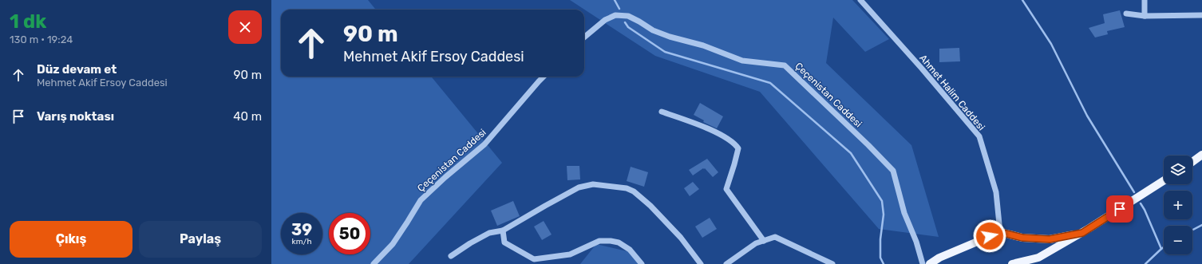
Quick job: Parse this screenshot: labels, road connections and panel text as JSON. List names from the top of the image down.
{
  "streets": {
    "street": ["Ahmet Halim Caddesi", "Çeçenistan Caddesi"]
  },
  "page": {
    "heading": ["1 dk", "130 m · 19:24"],
    "turn": ["90 m", "Mehmet Akif Ersoy Caddesi"],
    "list": [
      {
        "name": "Düz devam et",
        "note": "Mehmet Akif Ersoy Caddesi",
        "value": "90 m"
      },
      {
        "name": "Varış noktası",
        "value": "40 m"
      }
    ],
    "map_buttons": ["+", "−"],
    "speed": "39 km/h",
    "limit": "50",
    "buttons": ["Çıkış", "Paylaş"]
  }
}
